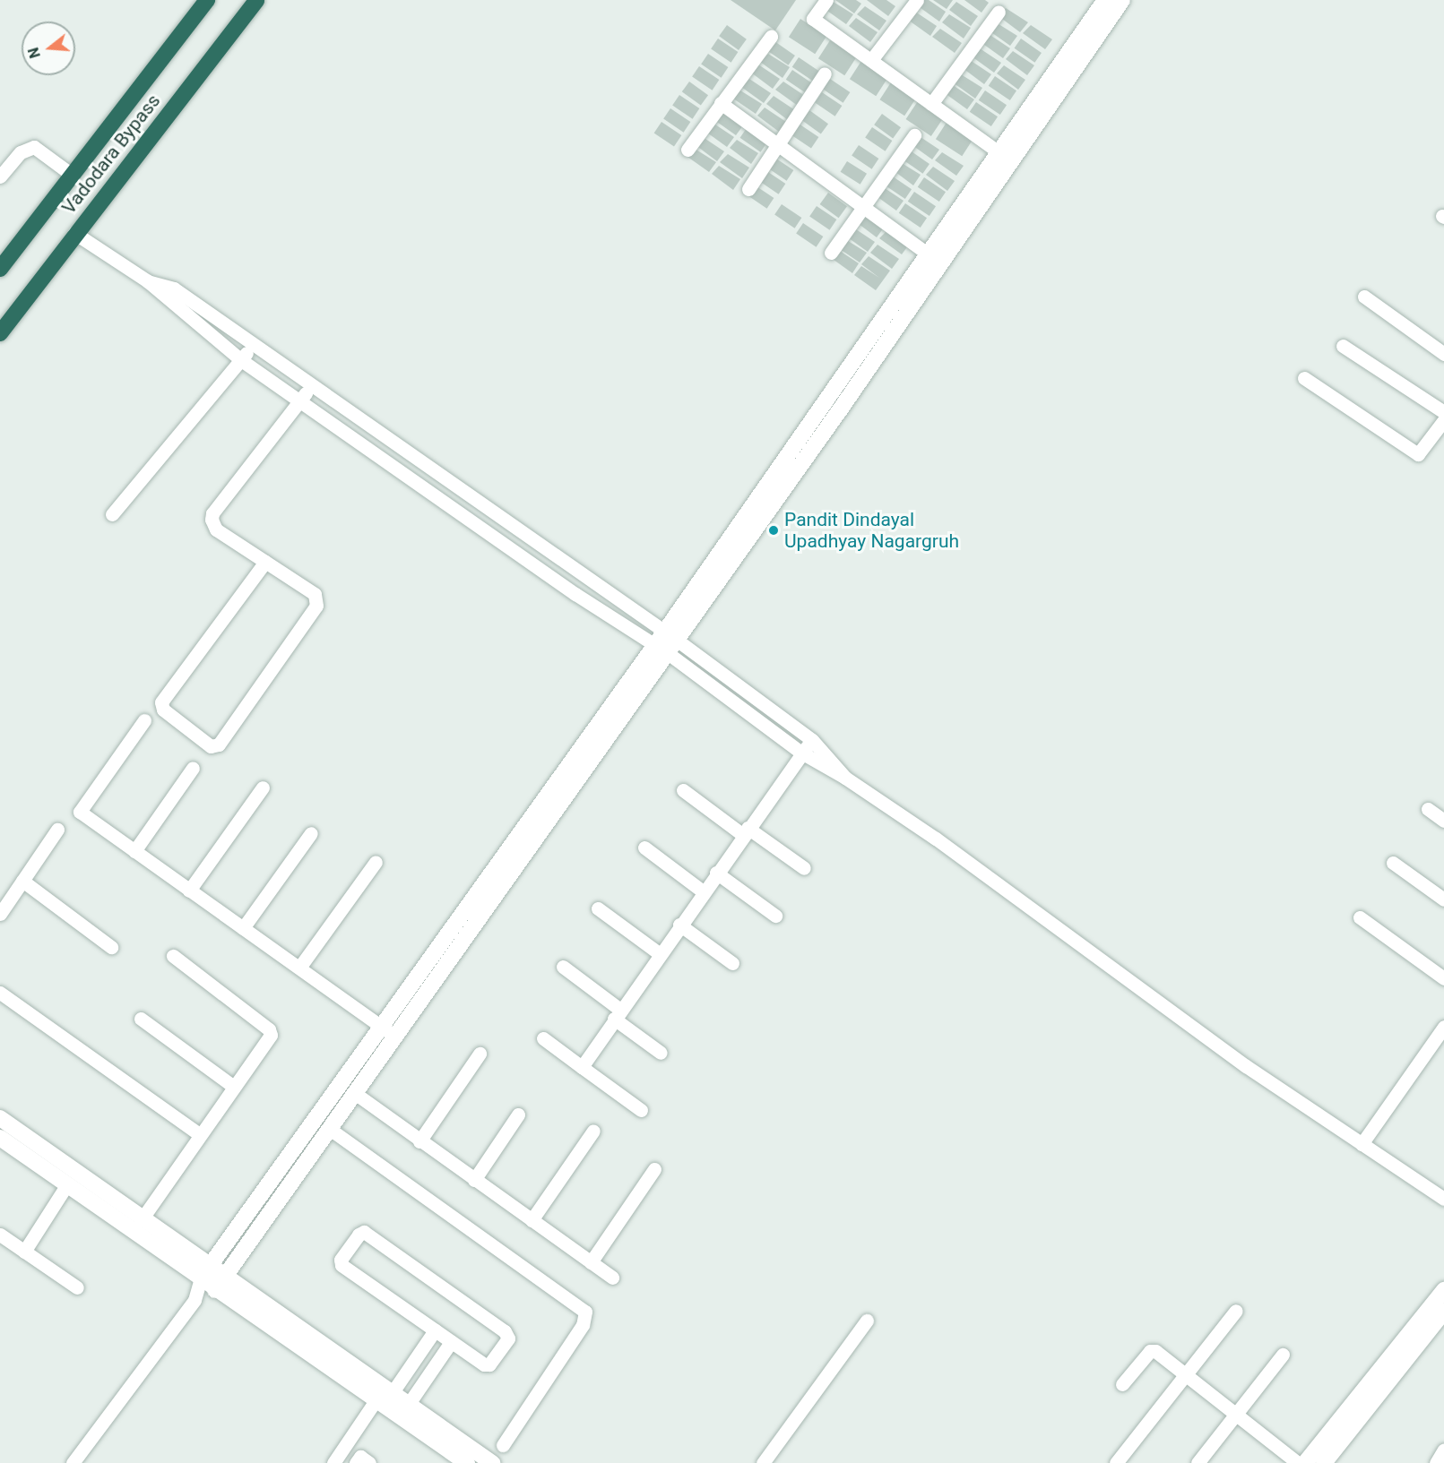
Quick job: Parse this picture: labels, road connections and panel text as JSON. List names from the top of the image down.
{
  "streets": {
    "highway": ["Vadodara Bypass"]
  },
  "places": ["Pandit Dindayal Upadhyay Nagargruh"],
  "north": "left"
}
